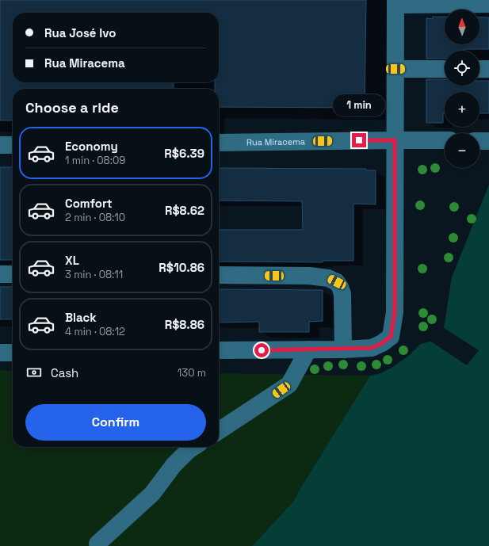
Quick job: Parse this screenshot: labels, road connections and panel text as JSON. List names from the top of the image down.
{
  "streets": {
    "street": ["Rua Miracema"]
  },
  "north": "top",
  "page": {
    "map_buttons": ["+", "−"],
    "banner": ["Rua José Ivo", "Rua Miracema"],
    "heading": "Choose a ride",
    "bubble": "1 min",
    "list": [
      {
        "name": "Economy",
        "note": "1 min · 08:09",
        "value": "R$6.39"
      },
      {
        "name": "Comfort",
        "note": "2 min · 08:10",
        "value": "R$8.62"
      },
      {
        "name": "XL",
        "note": "3 min · 08:11",
        "value": "R$10.86"
      },
      {
        "name": "Black",
        "note": "4 min · 08:12",
        "value": "R$8.86"
      }
    ],
    "pay": ["Cash", "130 m"],
    "buttons": "Confirm"
  }
}
